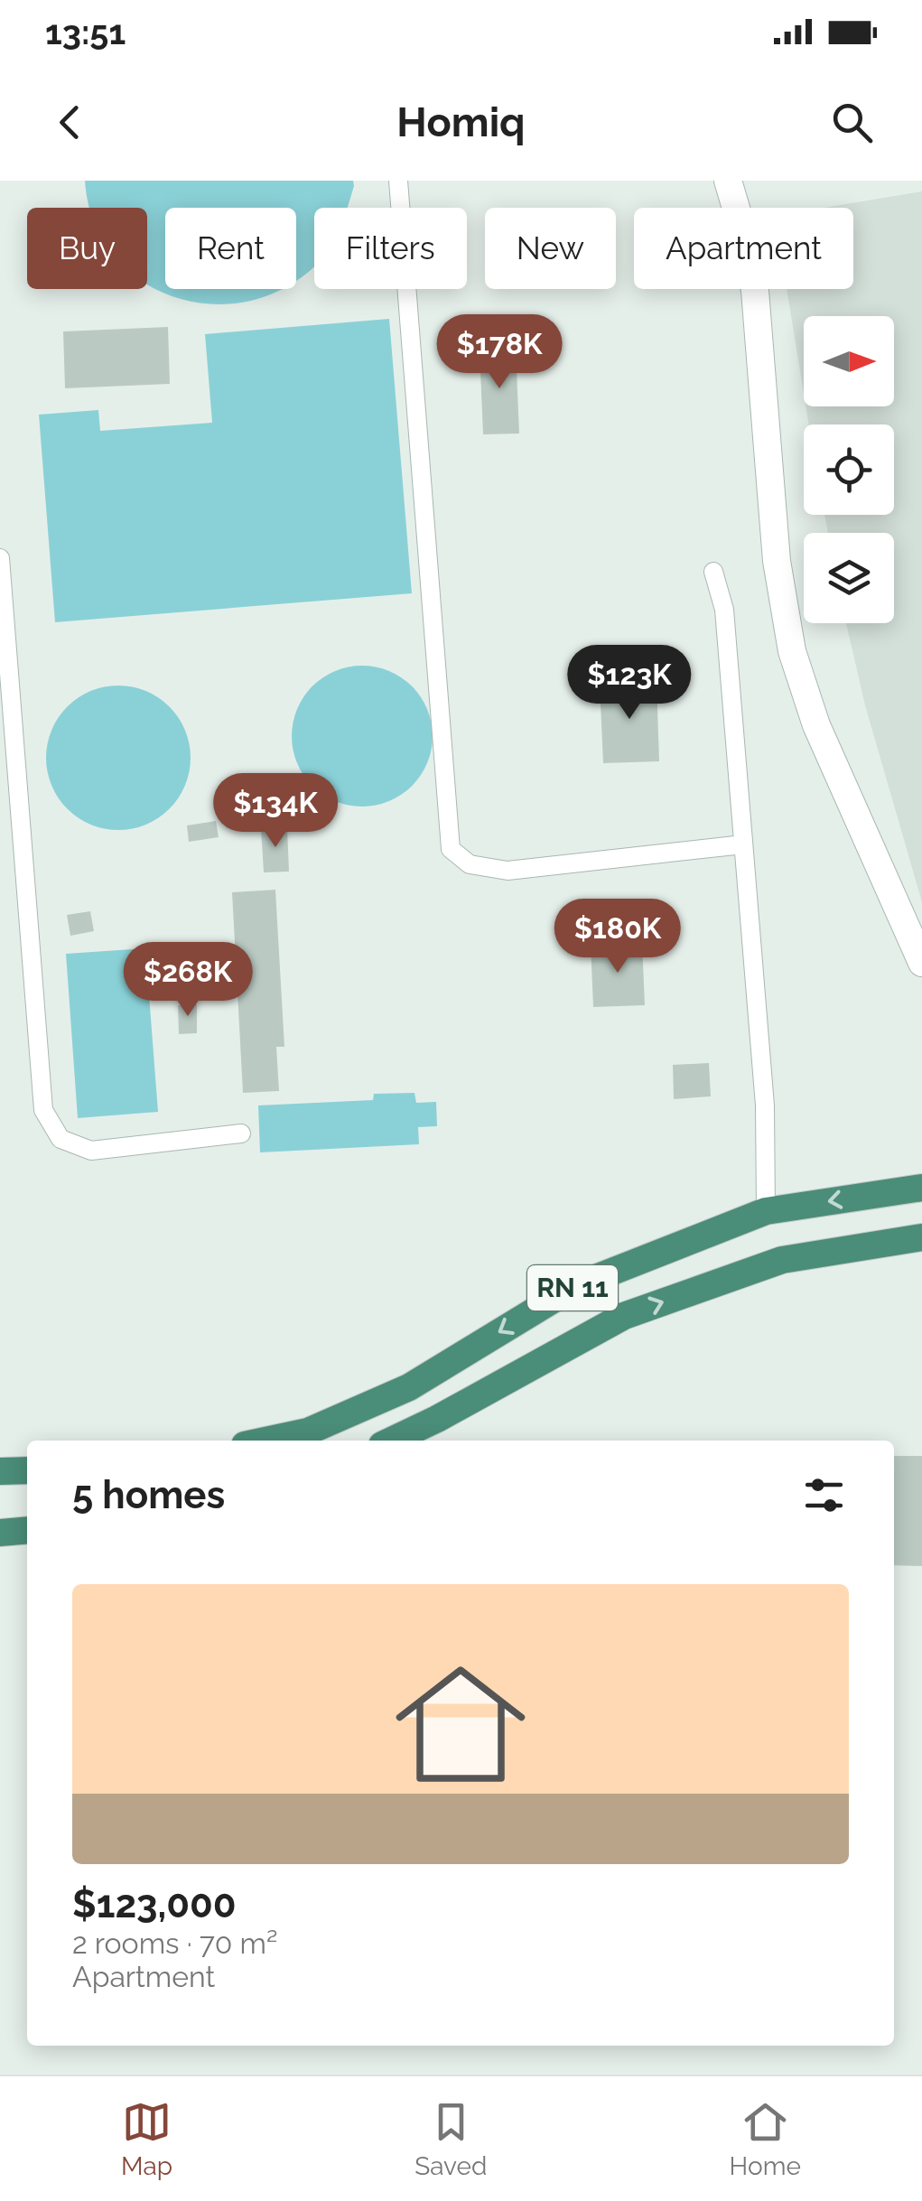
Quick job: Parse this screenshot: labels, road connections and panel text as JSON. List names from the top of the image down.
{
  "streets": {
    "highway": ["RN 11"]
  },
  "north": "right",
  "page": {
    "status": "13:51",
    "header": "Homiq",
    "chip": [
      "Buy",
      "Rent",
      "Filters",
      "New",
      "Apartment"
    ],
    "price": [
      "$178K",
      "$123K",
      "$134K",
      "$180K",
      "$268K"
    ],
    "heading": "5 homes",
    "list": [
      {
        "name": "$123,000",
        "note": "2 rooms · 70 m² · Apartment"
      }
    ],
    "tabs": ["Map", "Saved", "Home"]
  }
}
